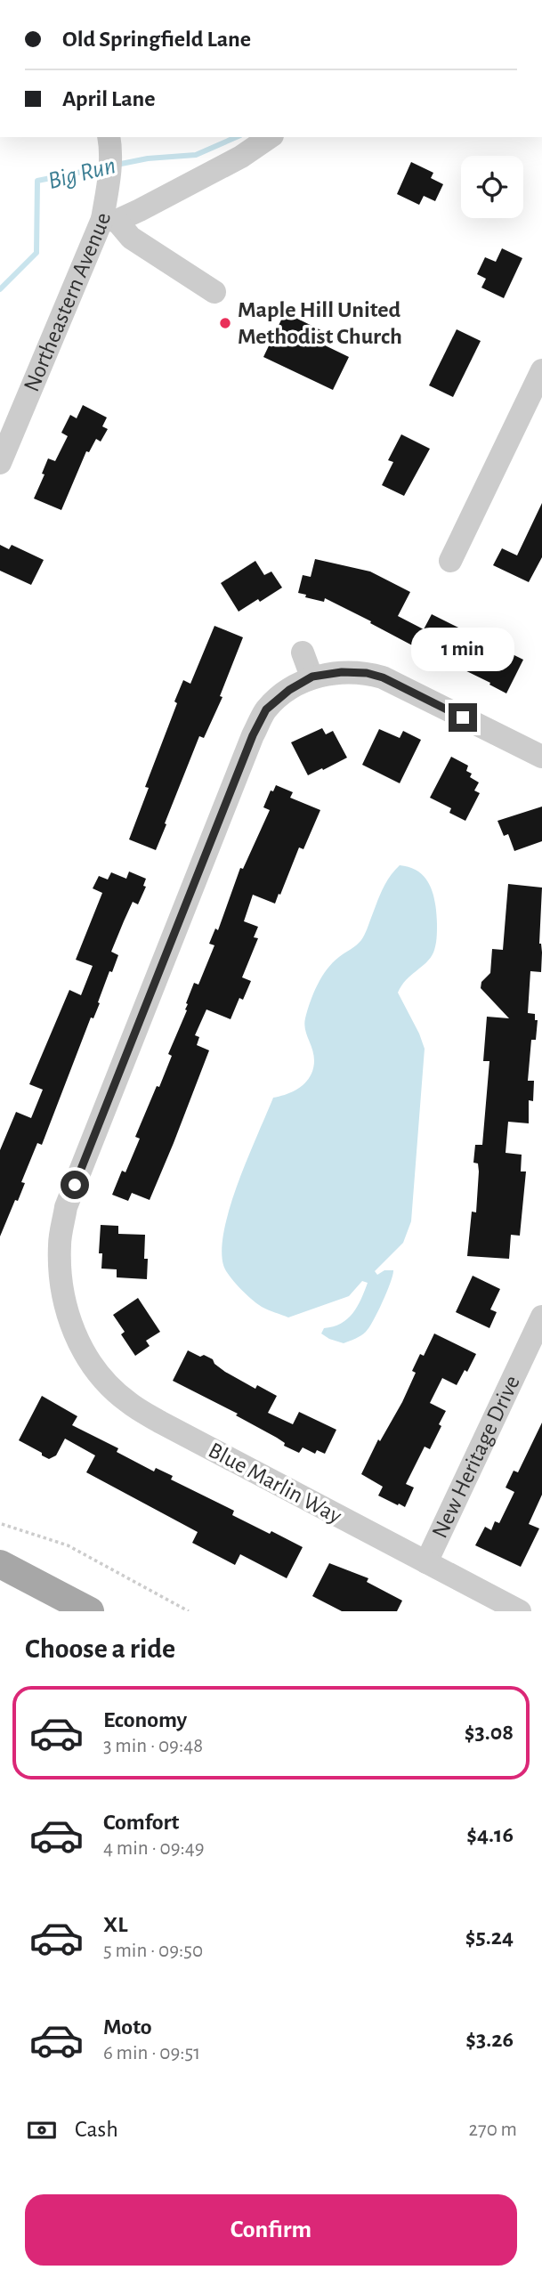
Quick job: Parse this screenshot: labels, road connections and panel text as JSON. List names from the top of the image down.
{
  "streets": {
    "street": ["Northeastern Avenue", "New Heritage Drive", "Blue Marlin Way"]
  },
  "crossings": [
    ["New Heritage Drive", "Blue Marlin Way"]
  ],
  "water": ["Big Run"],
  "places": ["Maple Hill United Methodist Church"],
  "page": {
    "banner": ["Old Springfield Lane", "April Lane"],
    "bubble": "1 min",
    "heading": "Choose a ride",
    "list": [
      {
        "name": "Economy",
        "note": "3 min · 09:48",
        "value": "$3.08"
      },
      {
        "name": "Comfort",
        "note": "4 min · 09:49",
        "value": "$4.16"
      },
      {
        "name": "XL",
        "note": "5 min · 09:50",
        "value": "$5.24"
      },
      {
        "name": "Moto",
        "note": "6 min · 09:51",
        "value": "$3.26"
      }
    ],
    "pay": ["Cash", "270 m"],
    "buttons": "Confirm"
  }
}
